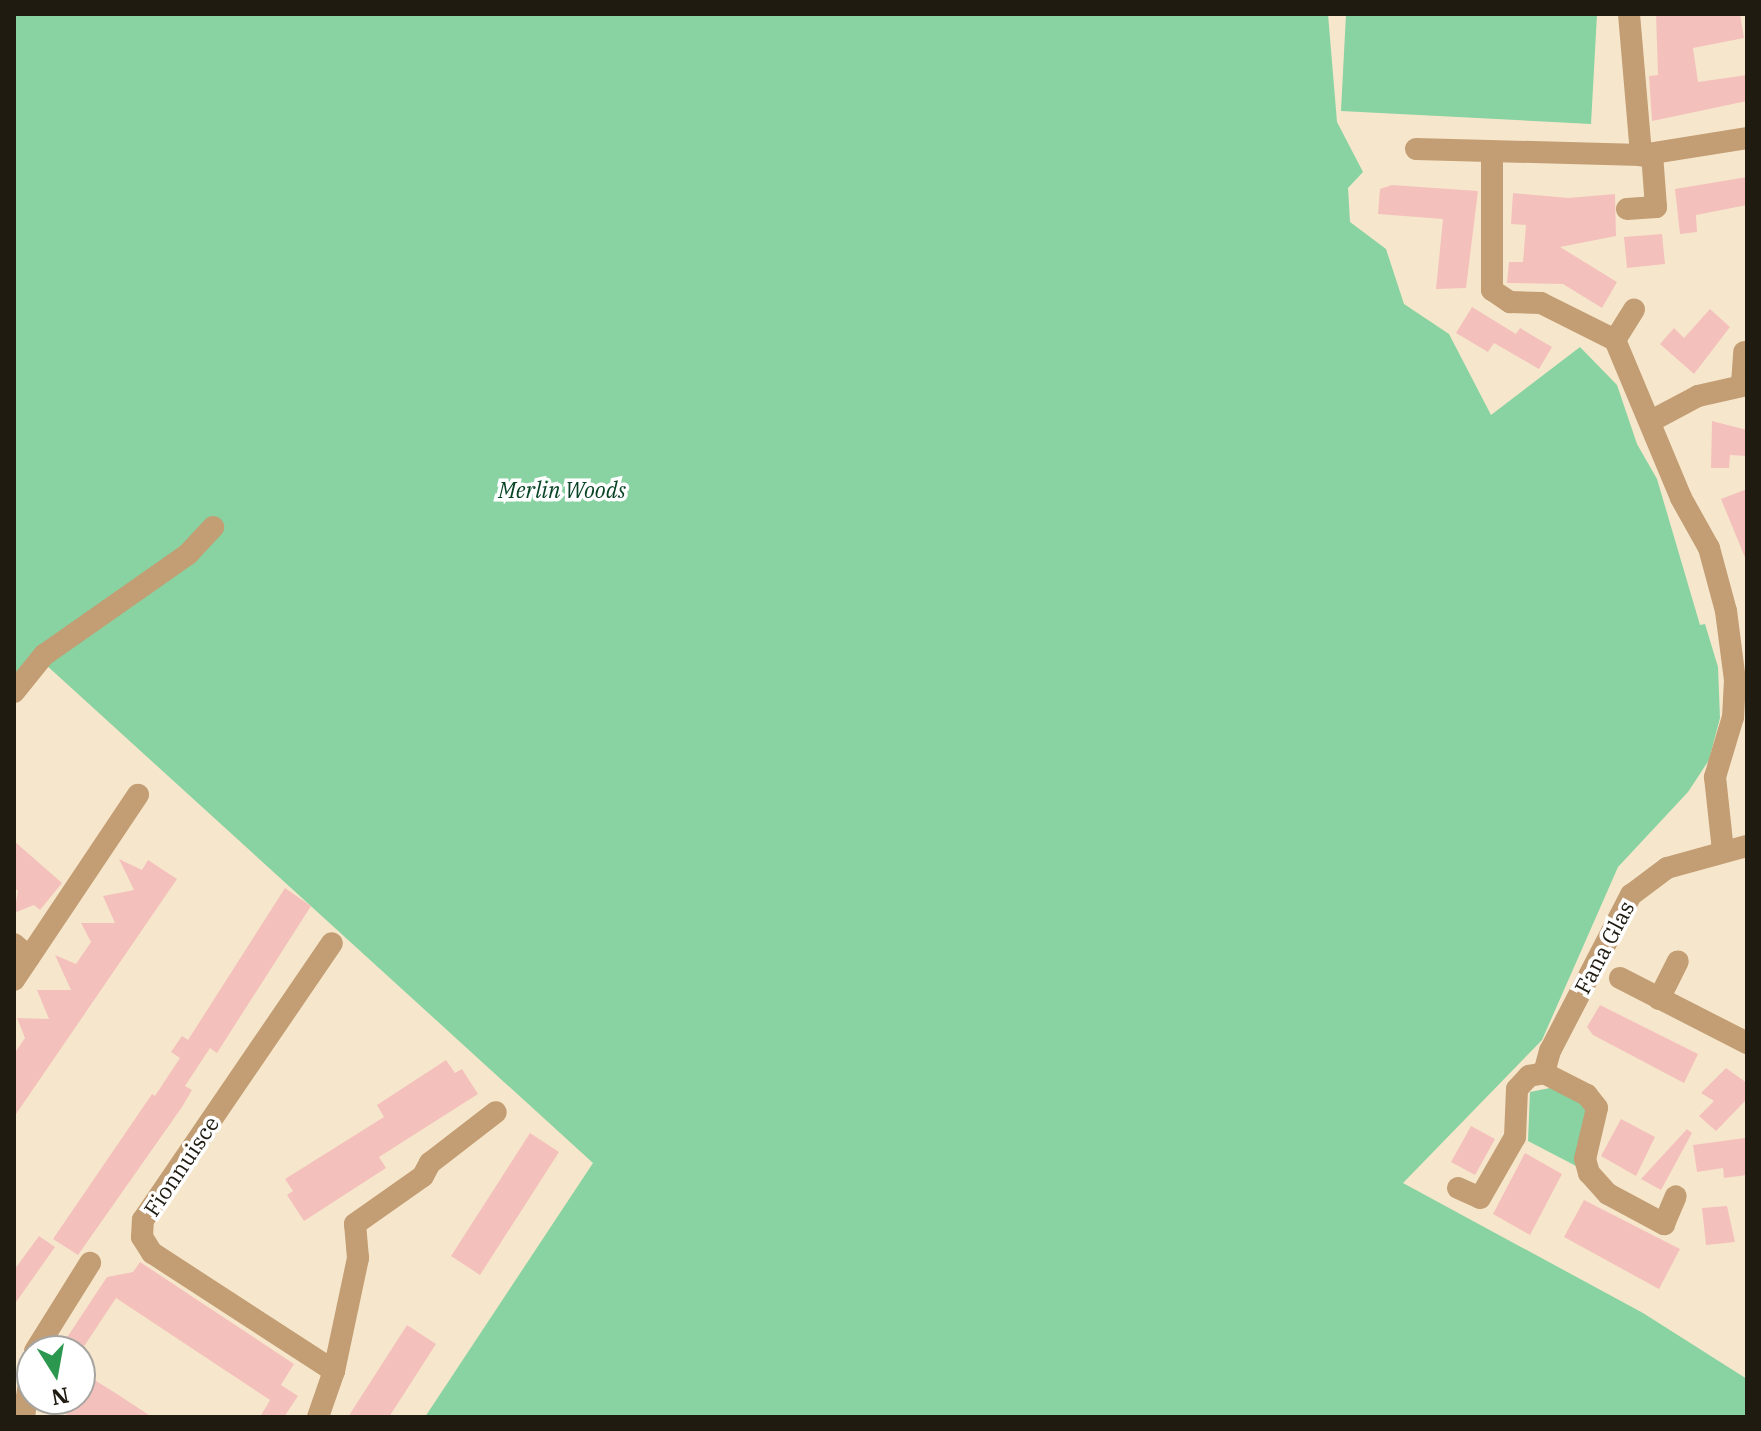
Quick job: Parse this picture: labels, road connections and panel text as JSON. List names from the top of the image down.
{
  "streets": {
    "street": ["Fana Glas", "Fionnuisce"]
  },
  "parks": ["Merlin Woods"],
  "north": "bottom"
}
